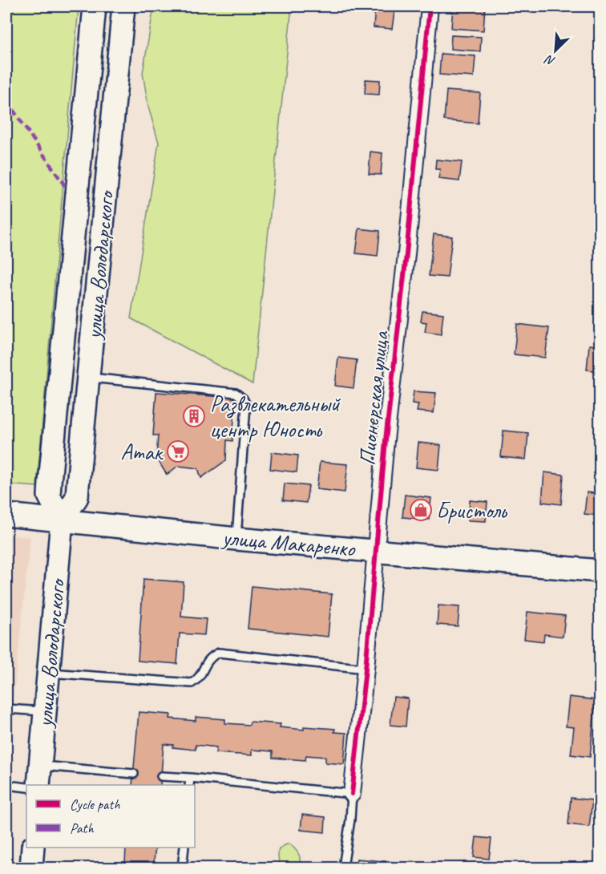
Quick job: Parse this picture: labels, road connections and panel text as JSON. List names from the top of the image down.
{
  "streets": {
    "main road": ["улица Володарского", "улица Макаренко"],
    "street": ["Пионерская улица"]
  },
  "crossings": [
    ["улица Володарского", "улица Макаренко"],
    ["Пионерская улица", "улица Макаренко"]
  ],
  "places": {
    "building": ["Развлекательный центр Юность"],
    "supermarket": ["Атак"],
    "shop": ["Бристоль"]
  },
  "legend": ["Cycle path", "Path"],
  "north": "bottom left"
}
